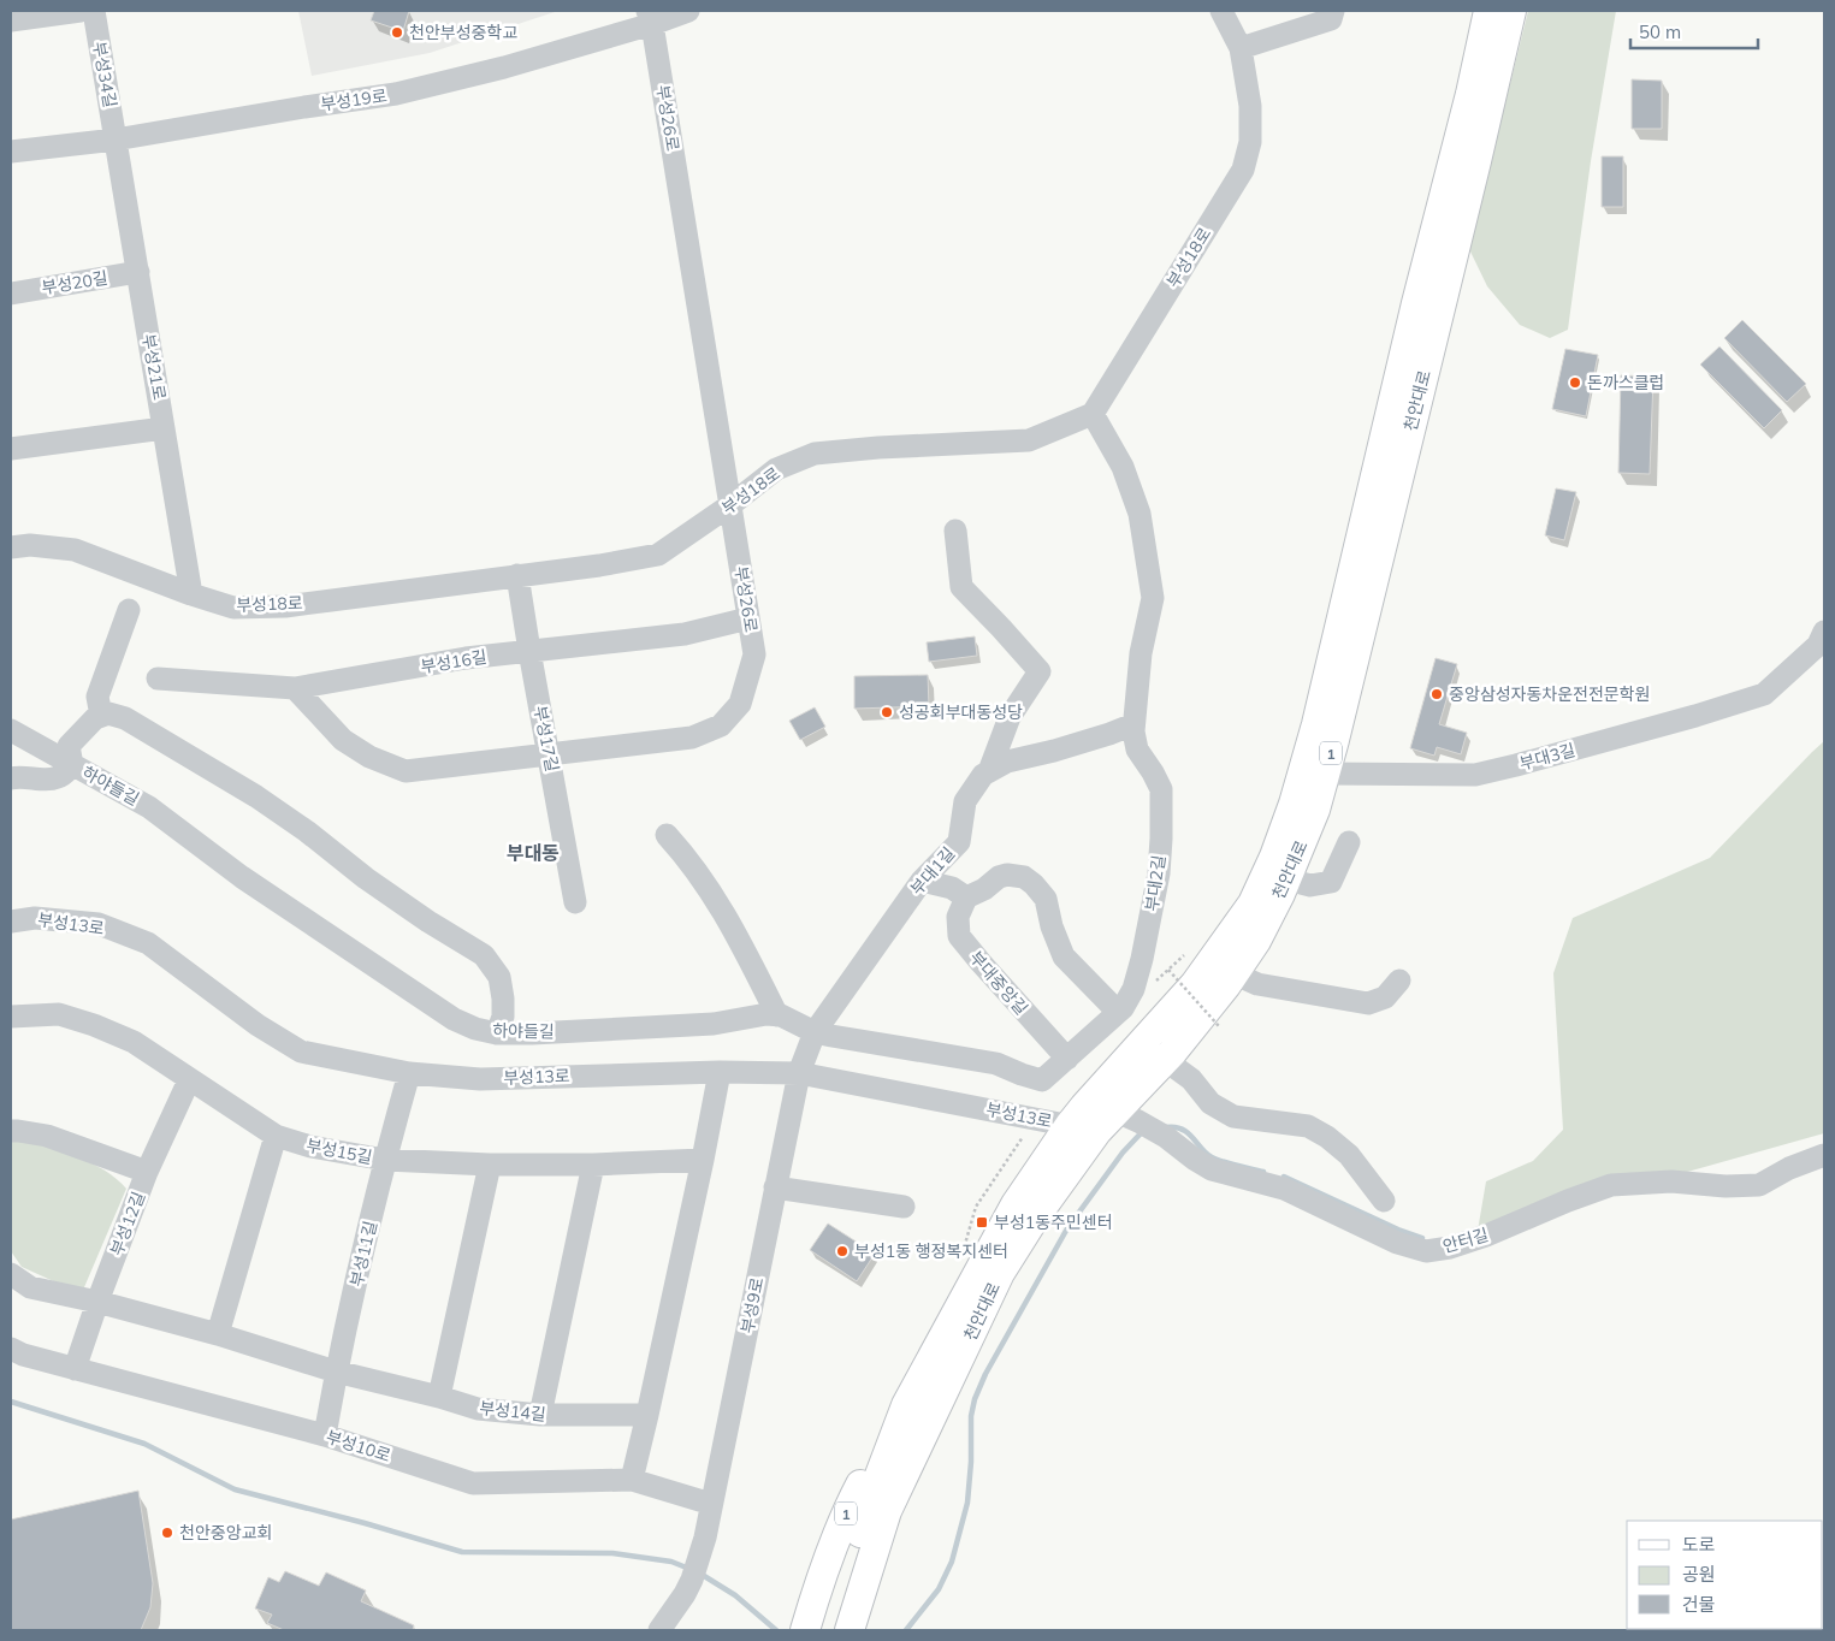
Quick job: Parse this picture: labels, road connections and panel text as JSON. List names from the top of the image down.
{
  "streets": {
    "main road": ["천안대로", "1"],
    "street": [
      "부성34길",
      "부성19로",
      "부성26로",
      "부성18로",
      "부성20길",
      "부성21로",
      "부성16길",
      "부성17길",
      "부대3길",
      "하야들길",
      "부대1길",
      "부대2길",
      "부성13로",
      "부대중앙길",
      "부성15길",
      "부성12길",
      "안터길",
      "부성11길",
      "부성9로",
      "부성14길",
      "부성10로"
    ]
  },
  "crossings": [
    ["부성34길", "부성19로"],
    ["부성34길", "부성21로"],
    ["부성19로", "부성26로"],
    ["부성19로", "부성21로"],
    ["부성26로", "부성18로"],
    ["부성26로", "부성16길"],
    ["부성26로", "부성17길"],
    ["부성18로", "부성21로"],
    ["부성18로", "부성17길"],
    ["부성18로", "부대2길"],
    ["부성20길", "부성21로"],
    ["천안대로", "1"],
    ["천안대로", "부대3길"],
    ["천안대로", "부성13로"],
    ["천안대로", "안터길"],
    ["부성16길", "부성17길"],
    ["하야들길", "부대1길"],
    ["하야들길", "부대2길"],
    ["부대1길", "부대2길"],
    ["부대1길", "부성13로"],
    ["부대1길", "부성9로"],
    ["부대2길", "부대중앙길"],
    ["부성13로", "부성11길"],
    ["부성13로", "부성9로"],
    ["부성15길", "부성12길"],
    ["부성15길", "부성11길"],
    ["부성12길", "부성14길"],
    ["부성12길", "부성10로"],
    ["부성11길", "부성14길"],
    ["부성11길", "부성10로"],
    ["부성9로", "부성10로"]
  ],
  "districts": ["부대동"],
  "places": {
    "other": [
      "천안부성중학교",
      "돈까스클럽",
      "중앙삼성자동차운전전문학원",
      "성공회부대동성당",
      "부성1동 행정복지센터",
      "천안중앙교회"
    ],
    "transit": ["부성1동주민센터"]
  },
  "legend": ["도로", "공원", "건물"],
  "scale_bar": "50 m"
}
